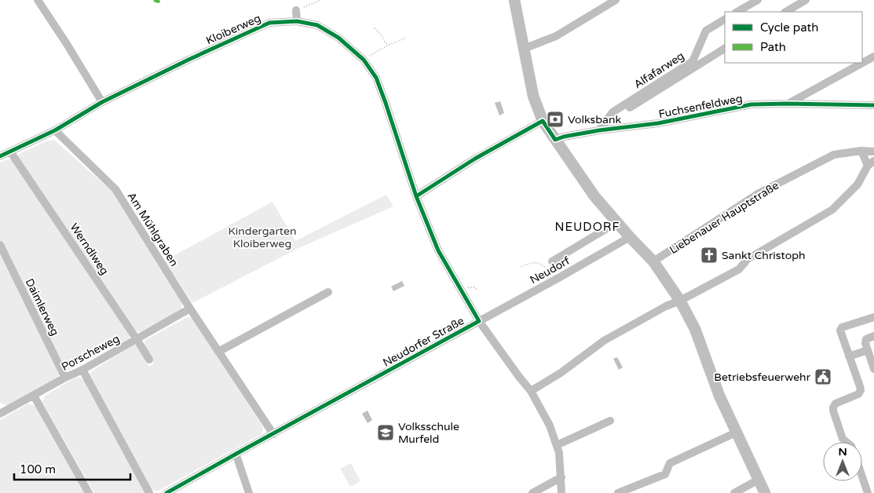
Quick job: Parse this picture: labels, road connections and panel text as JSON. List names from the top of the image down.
{
  "streets": {
    "street": [
      "Kloiberweg",
      "Alfafarweg",
      "Fuchsenfeldweg",
      "Liebenauer Hauptstraße",
      "Am Mühlgraben",
      "Werndlweg",
      "Neudorf",
      "Daimlerweg",
      "Neudorfer Straße",
      "Porscheweg"
    ]
  },
  "crossings": [
    ["Kloiberweg", "Am Mühlgraben"],
    ["Kloiberweg", "Werndlweg"],
    ["Kloiberweg", "Neudorfer Straße"],
    ["Alfafarweg", "Fuchsenfeldweg"],
    ["Am Mühlgraben", "Neudorfer Straße"],
    ["Am Mühlgraben", "Porscheweg"],
    ["Werndlweg", "Porscheweg"],
    ["Neudorf", "Neudorfer Straße"],
    ["Daimlerweg", "Porscheweg"]
  ],
  "districts": ["NEUDORF"],
  "parks": ["Kindergarten Kloiberweg"],
  "places": {
    "bank": ["Volksbank"],
    "church": ["Sankt Christoph"],
    "public building": ["Betriebsfeuerwehr"],
    "school or university": ["Volksschule Murfeld"]
  },
  "legend": ["Cycle path", "Path"],
  "scale_bar": "100 m",
  "north": "top"
}
